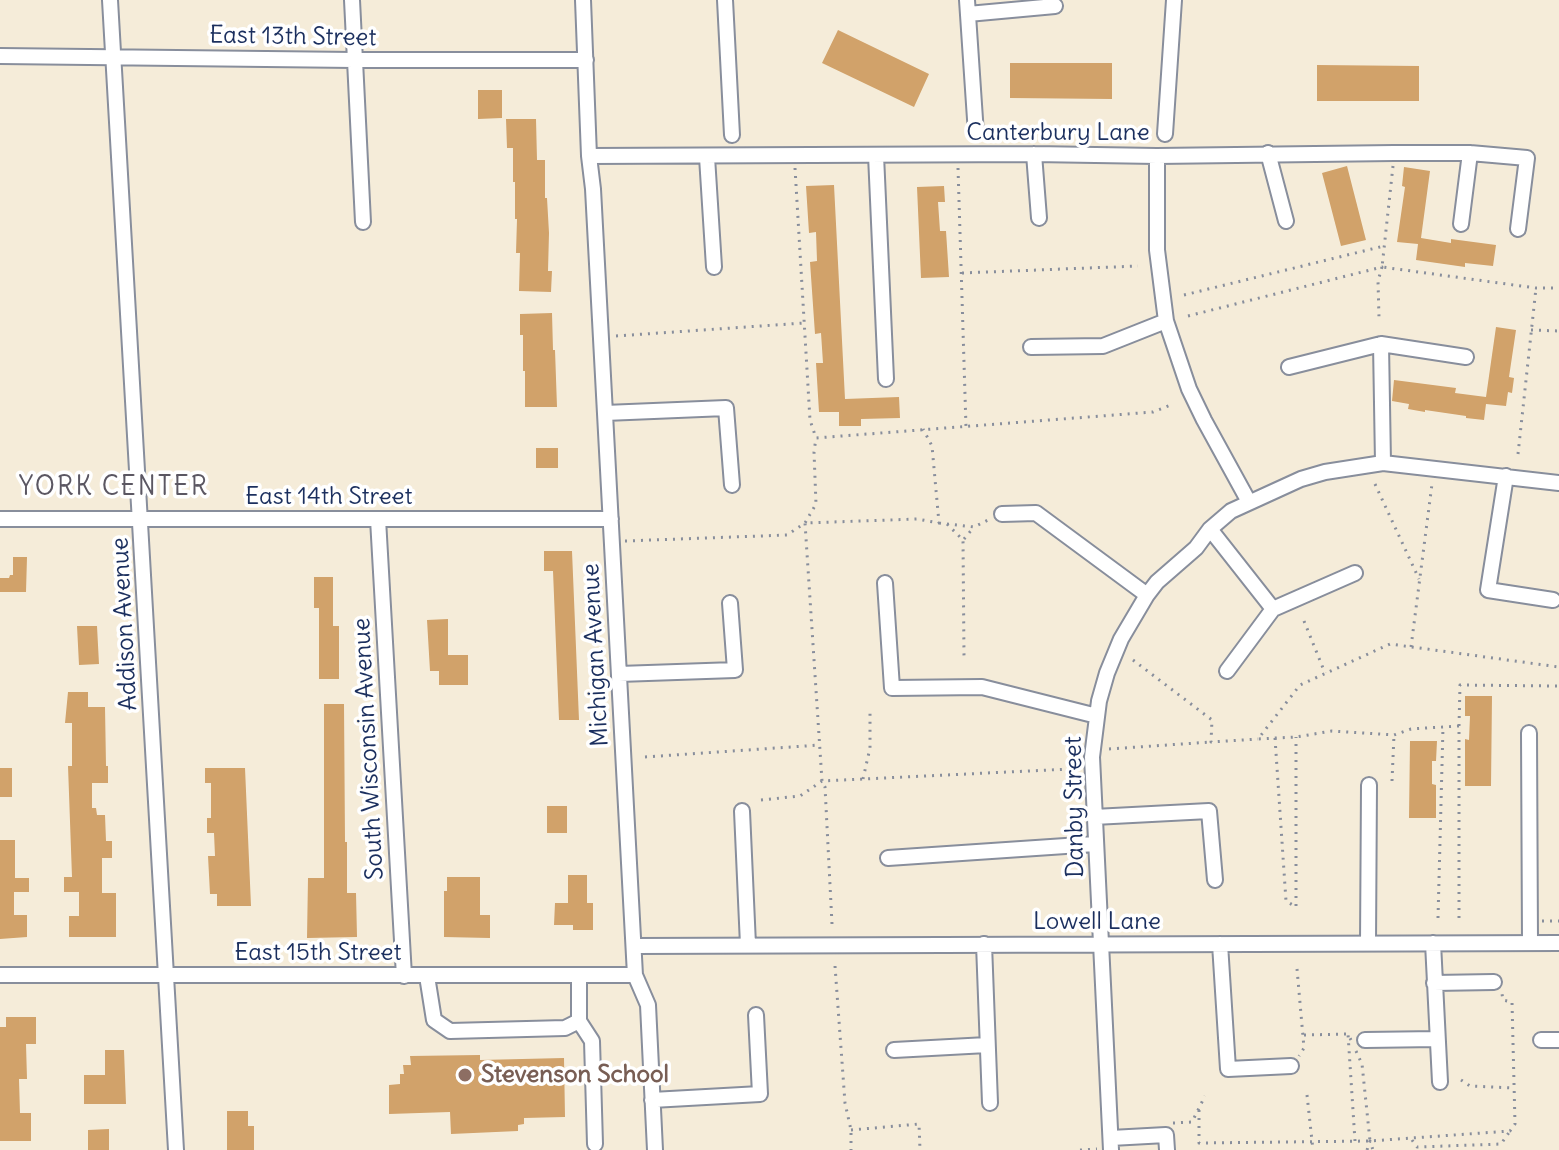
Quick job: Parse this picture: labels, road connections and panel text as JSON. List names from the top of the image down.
{
  "streets": {
    "street": [
      "East 13th Street",
      "Canterbury Lane",
      "East 14th Street",
      "Addison Avenue",
      "Michigan Avenue",
      "South Wisconsin Avenue",
      "Danby Street",
      "Lowell Lane",
      "East 15th Street"
    ]
  },
  "crossings": [
    ["East 13th Street", "Addison Avenue"],
    ["East 13th Street", "Michigan Avenue"],
    ["Canterbury Lane", "Michigan Avenue"],
    ["East 14th Street", "Addison Avenue"],
    ["East 14th Street", "Michigan Avenue"],
    ["East 14th Street", "South Wisconsin Avenue"],
    ["Addison Avenue", "East 15th Street"],
    ["Michigan Avenue", "Lowell Lane"],
    ["Michigan Avenue", "East 15th Street"],
    ["South Wisconsin Avenue", "East 15th Street"],
    ["Danby Street", "Lowell Lane"]
  ],
  "districts": ["YORK CENTER"],
  "places": ["Stevenson School"]
}
